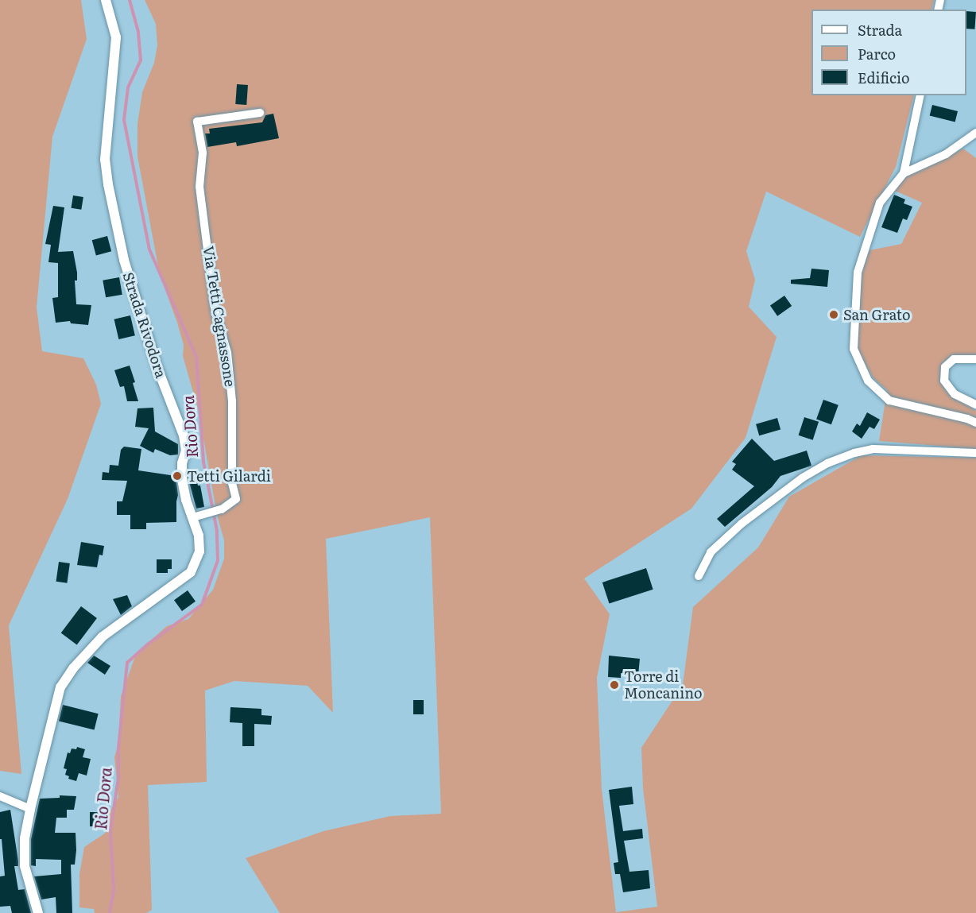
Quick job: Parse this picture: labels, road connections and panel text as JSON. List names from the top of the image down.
{
  "streets": {
    "street": ["Via Tetti Cagnassone", "Strada Rivodora"]
  },
  "crossings": [
    ["Via Tetti Cagnassone", "Strada Rivodora"]
  ],
  "water": ["Rio Dora"],
  "places": ["San Grato", "Tetti Gilardi", "Torre di Moncanino"],
  "legend": ["Strada", "Parco", "Edificio"]
}
